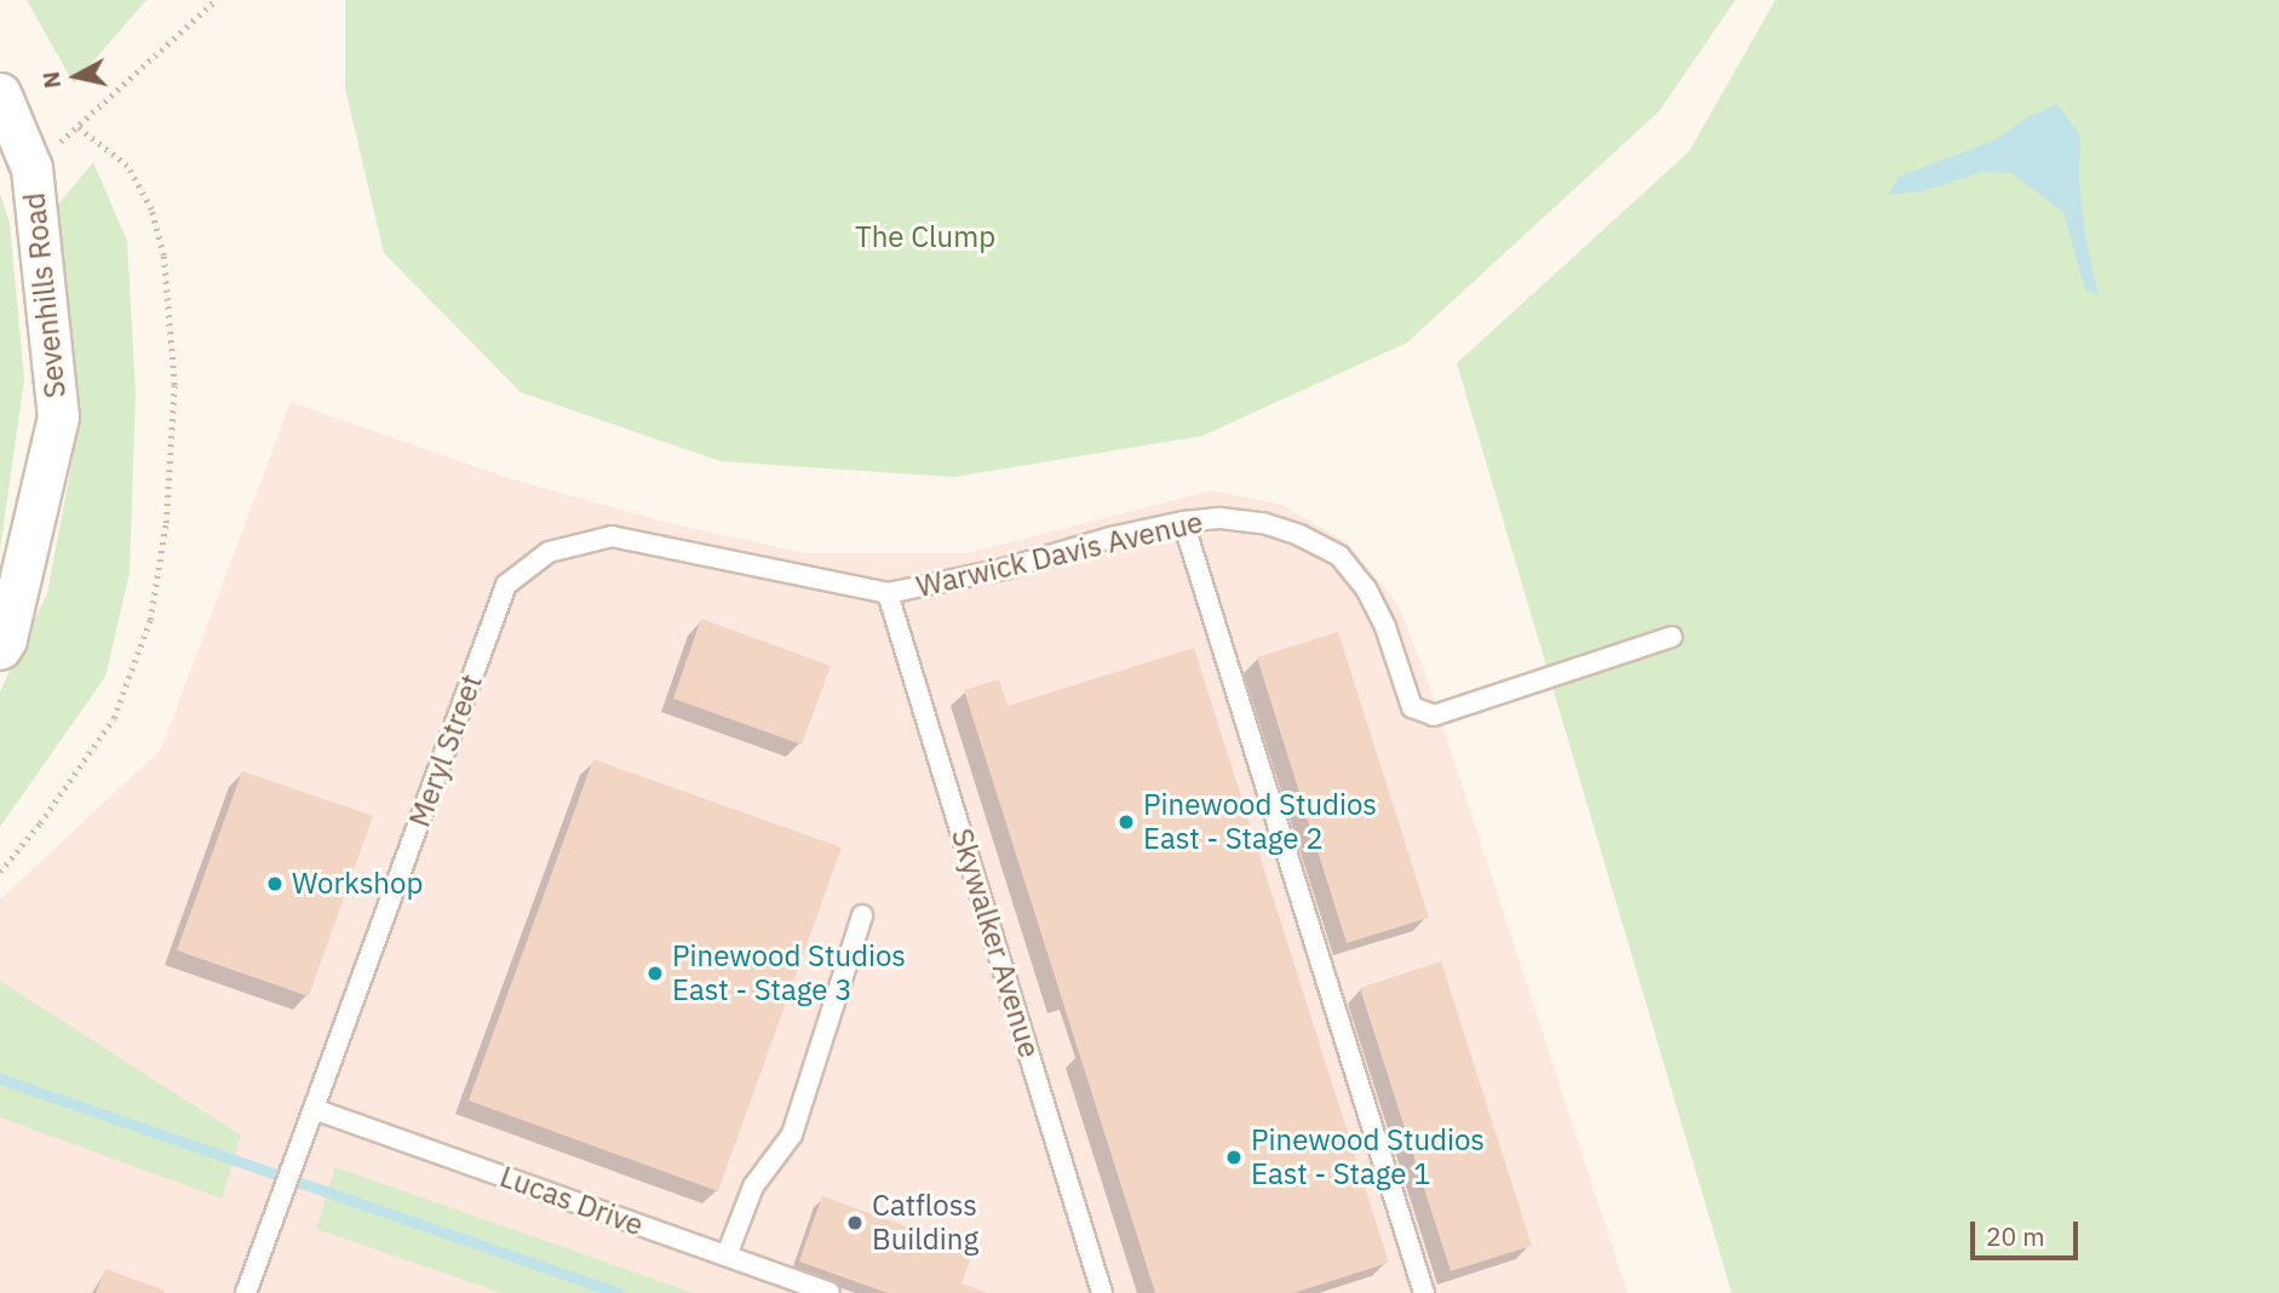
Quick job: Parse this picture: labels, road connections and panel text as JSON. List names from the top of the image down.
{
  "streets": {
    "street": ["Sevenhills Road"],
    "lane": [
      "Warwick Davis Avenue",
      "Meryl Street",
      "Skywalker Avenue",
      "Lucas Drive"
    ]
  },
  "crossings": [
    ["Warwick Davis Avenue", "Meryl Street"],
    ["Warwick Davis Avenue", "Skywalker Avenue"],
    ["Meryl Street", "Skywalker Avenue"],
    ["Meryl Street", "Lucas Drive"]
  ],
  "parks": ["The Clump"],
  "places": [
    "Pinewood Studios East - Stage 2",
    "Workshop",
    "Pinewood Studios East - Stage 3",
    "Pinewood Studios East - Stage 1",
    "Catfloss Building"
  ],
  "scale_bar": "20 m",
  "north": "left"
}
